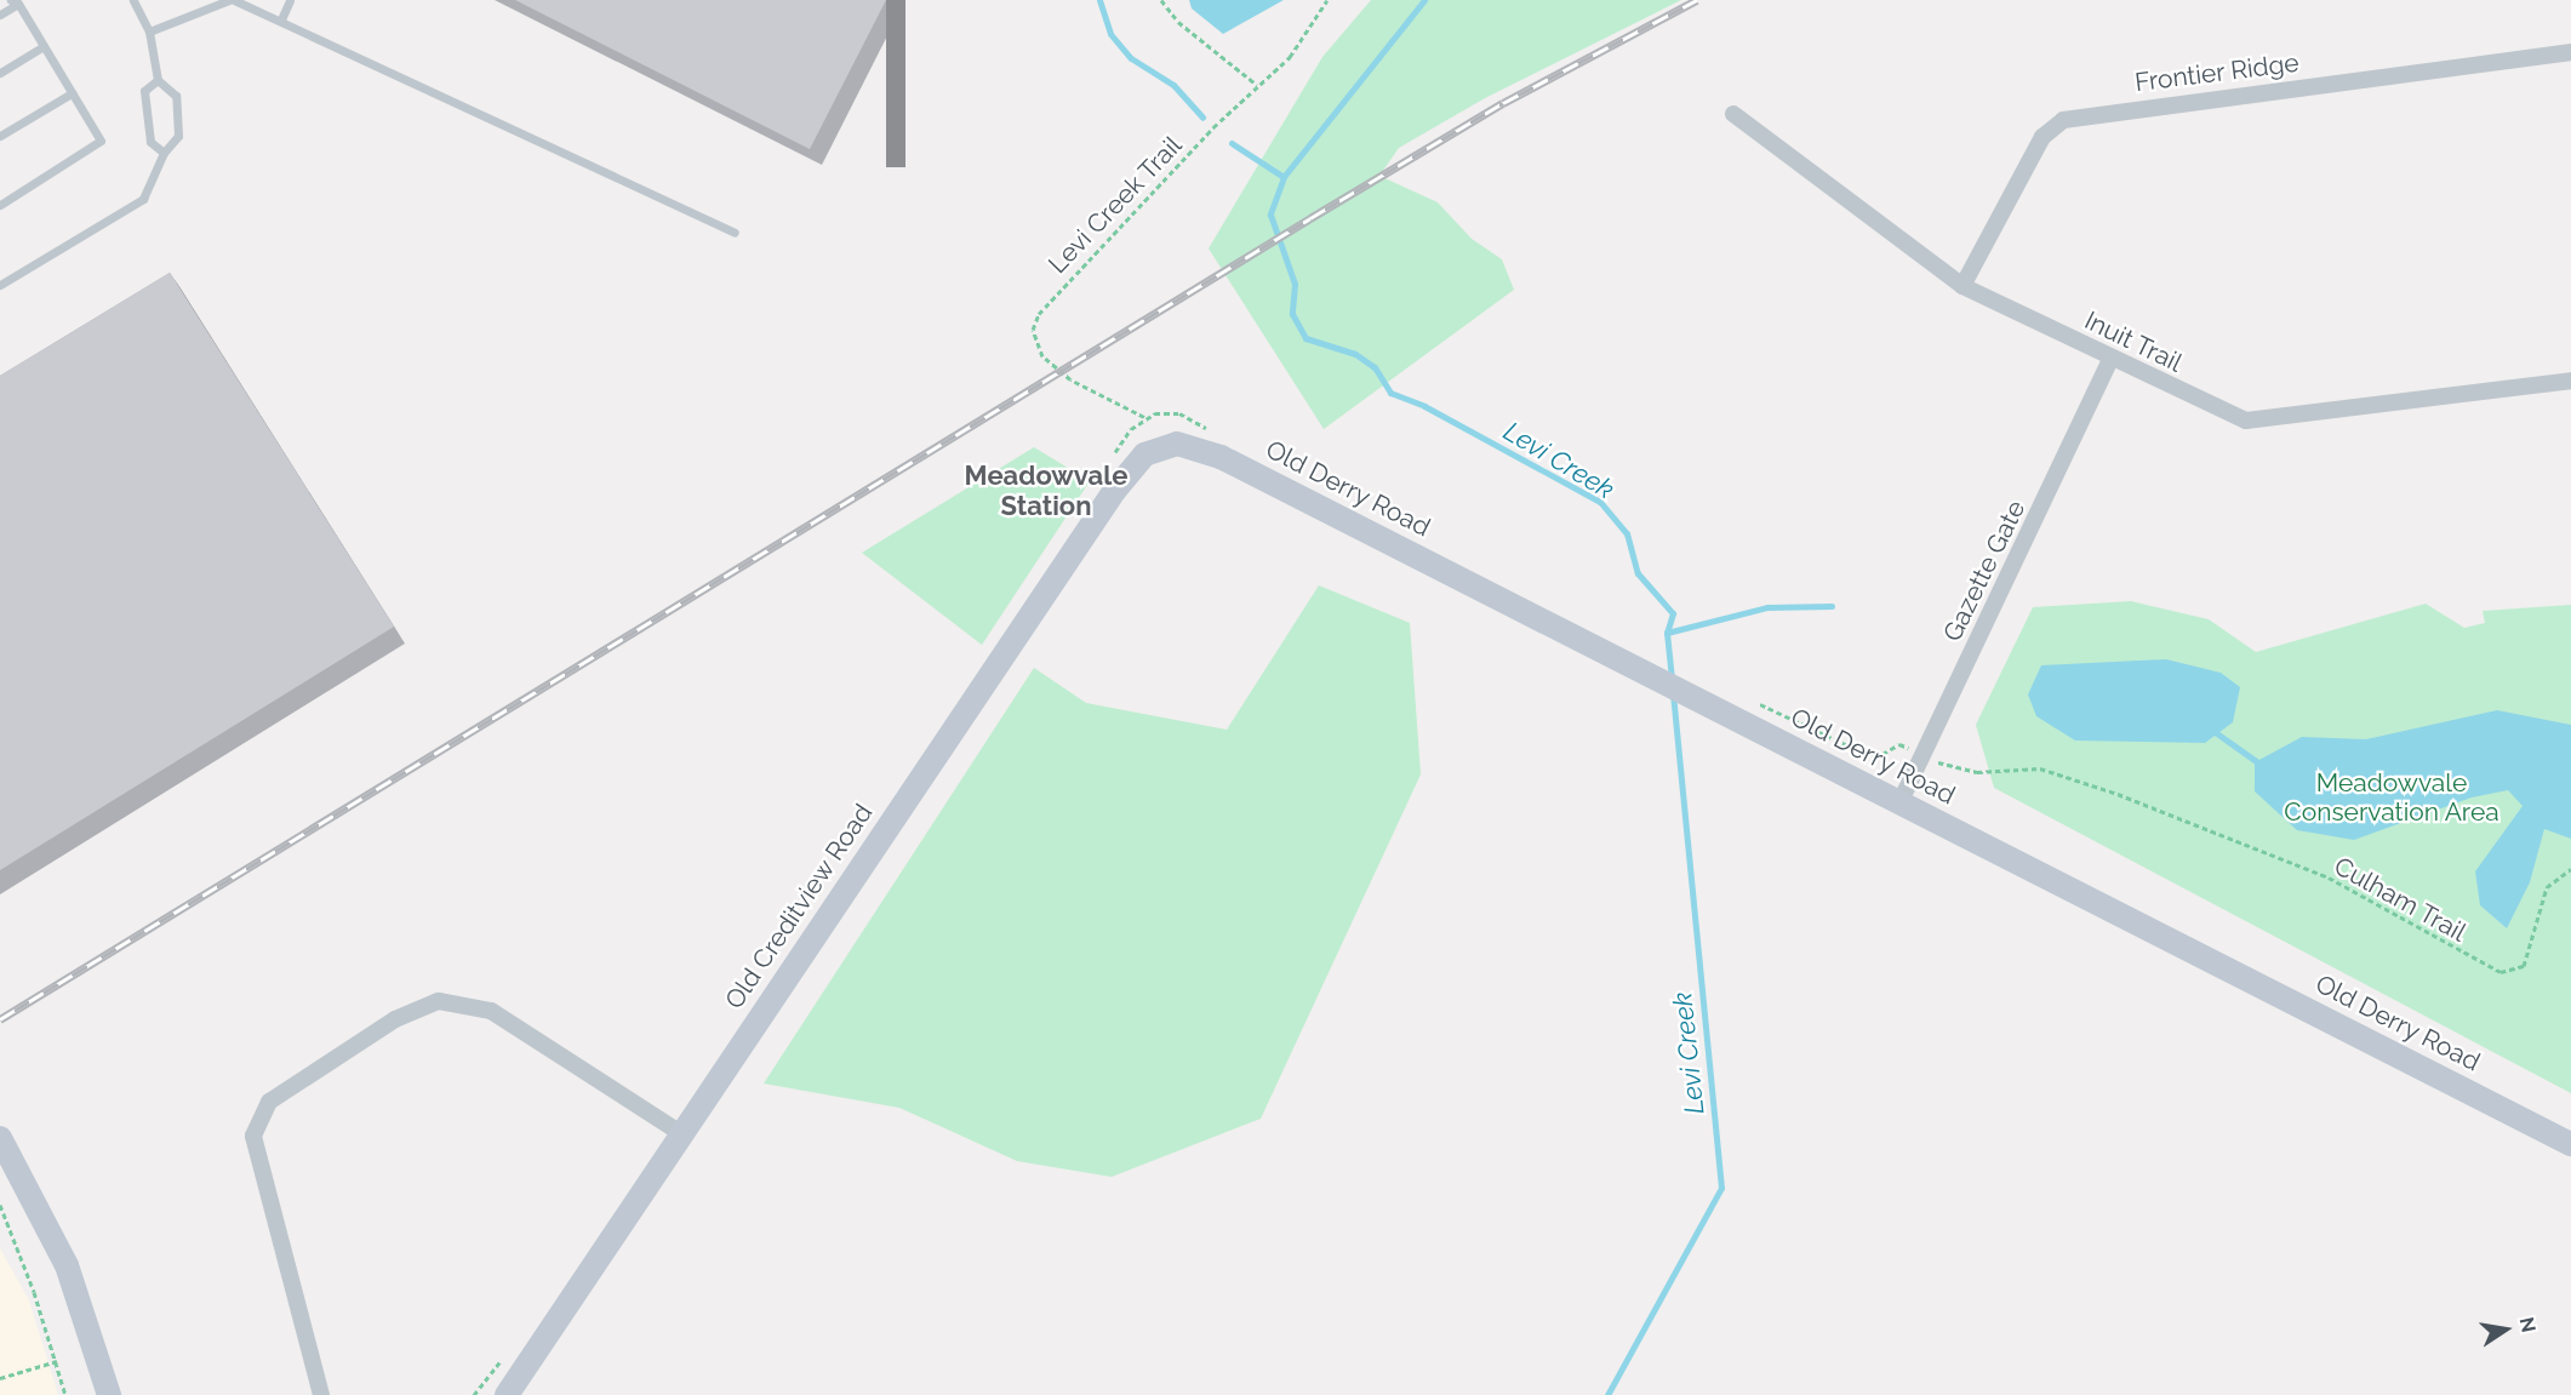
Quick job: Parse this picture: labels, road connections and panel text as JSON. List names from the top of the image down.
{
  "streets": {
    "street": [
      "Frontier Ridge",
      "Inuit Trail",
      "Old Derry Road",
      "Gazette Gate",
      "Old Creditview Road"
    ],
    "path": ["Levi Creek Trail", "Culham Trail"]
  },
  "crossings": [
    ["Frontier Ridge", "Inuit Trail"],
    ["Inuit Trail", "Gazette Gate"],
    ["Old Derry Road", "Gazette Gate"],
    ["Old Derry Road", "Old Creditview Road"]
  ],
  "districts": ["Meadowvale Station"],
  "water": ["Levi Creek"],
  "parks": ["Meadowvale Conservation Area"],
  "north": "right"
}
